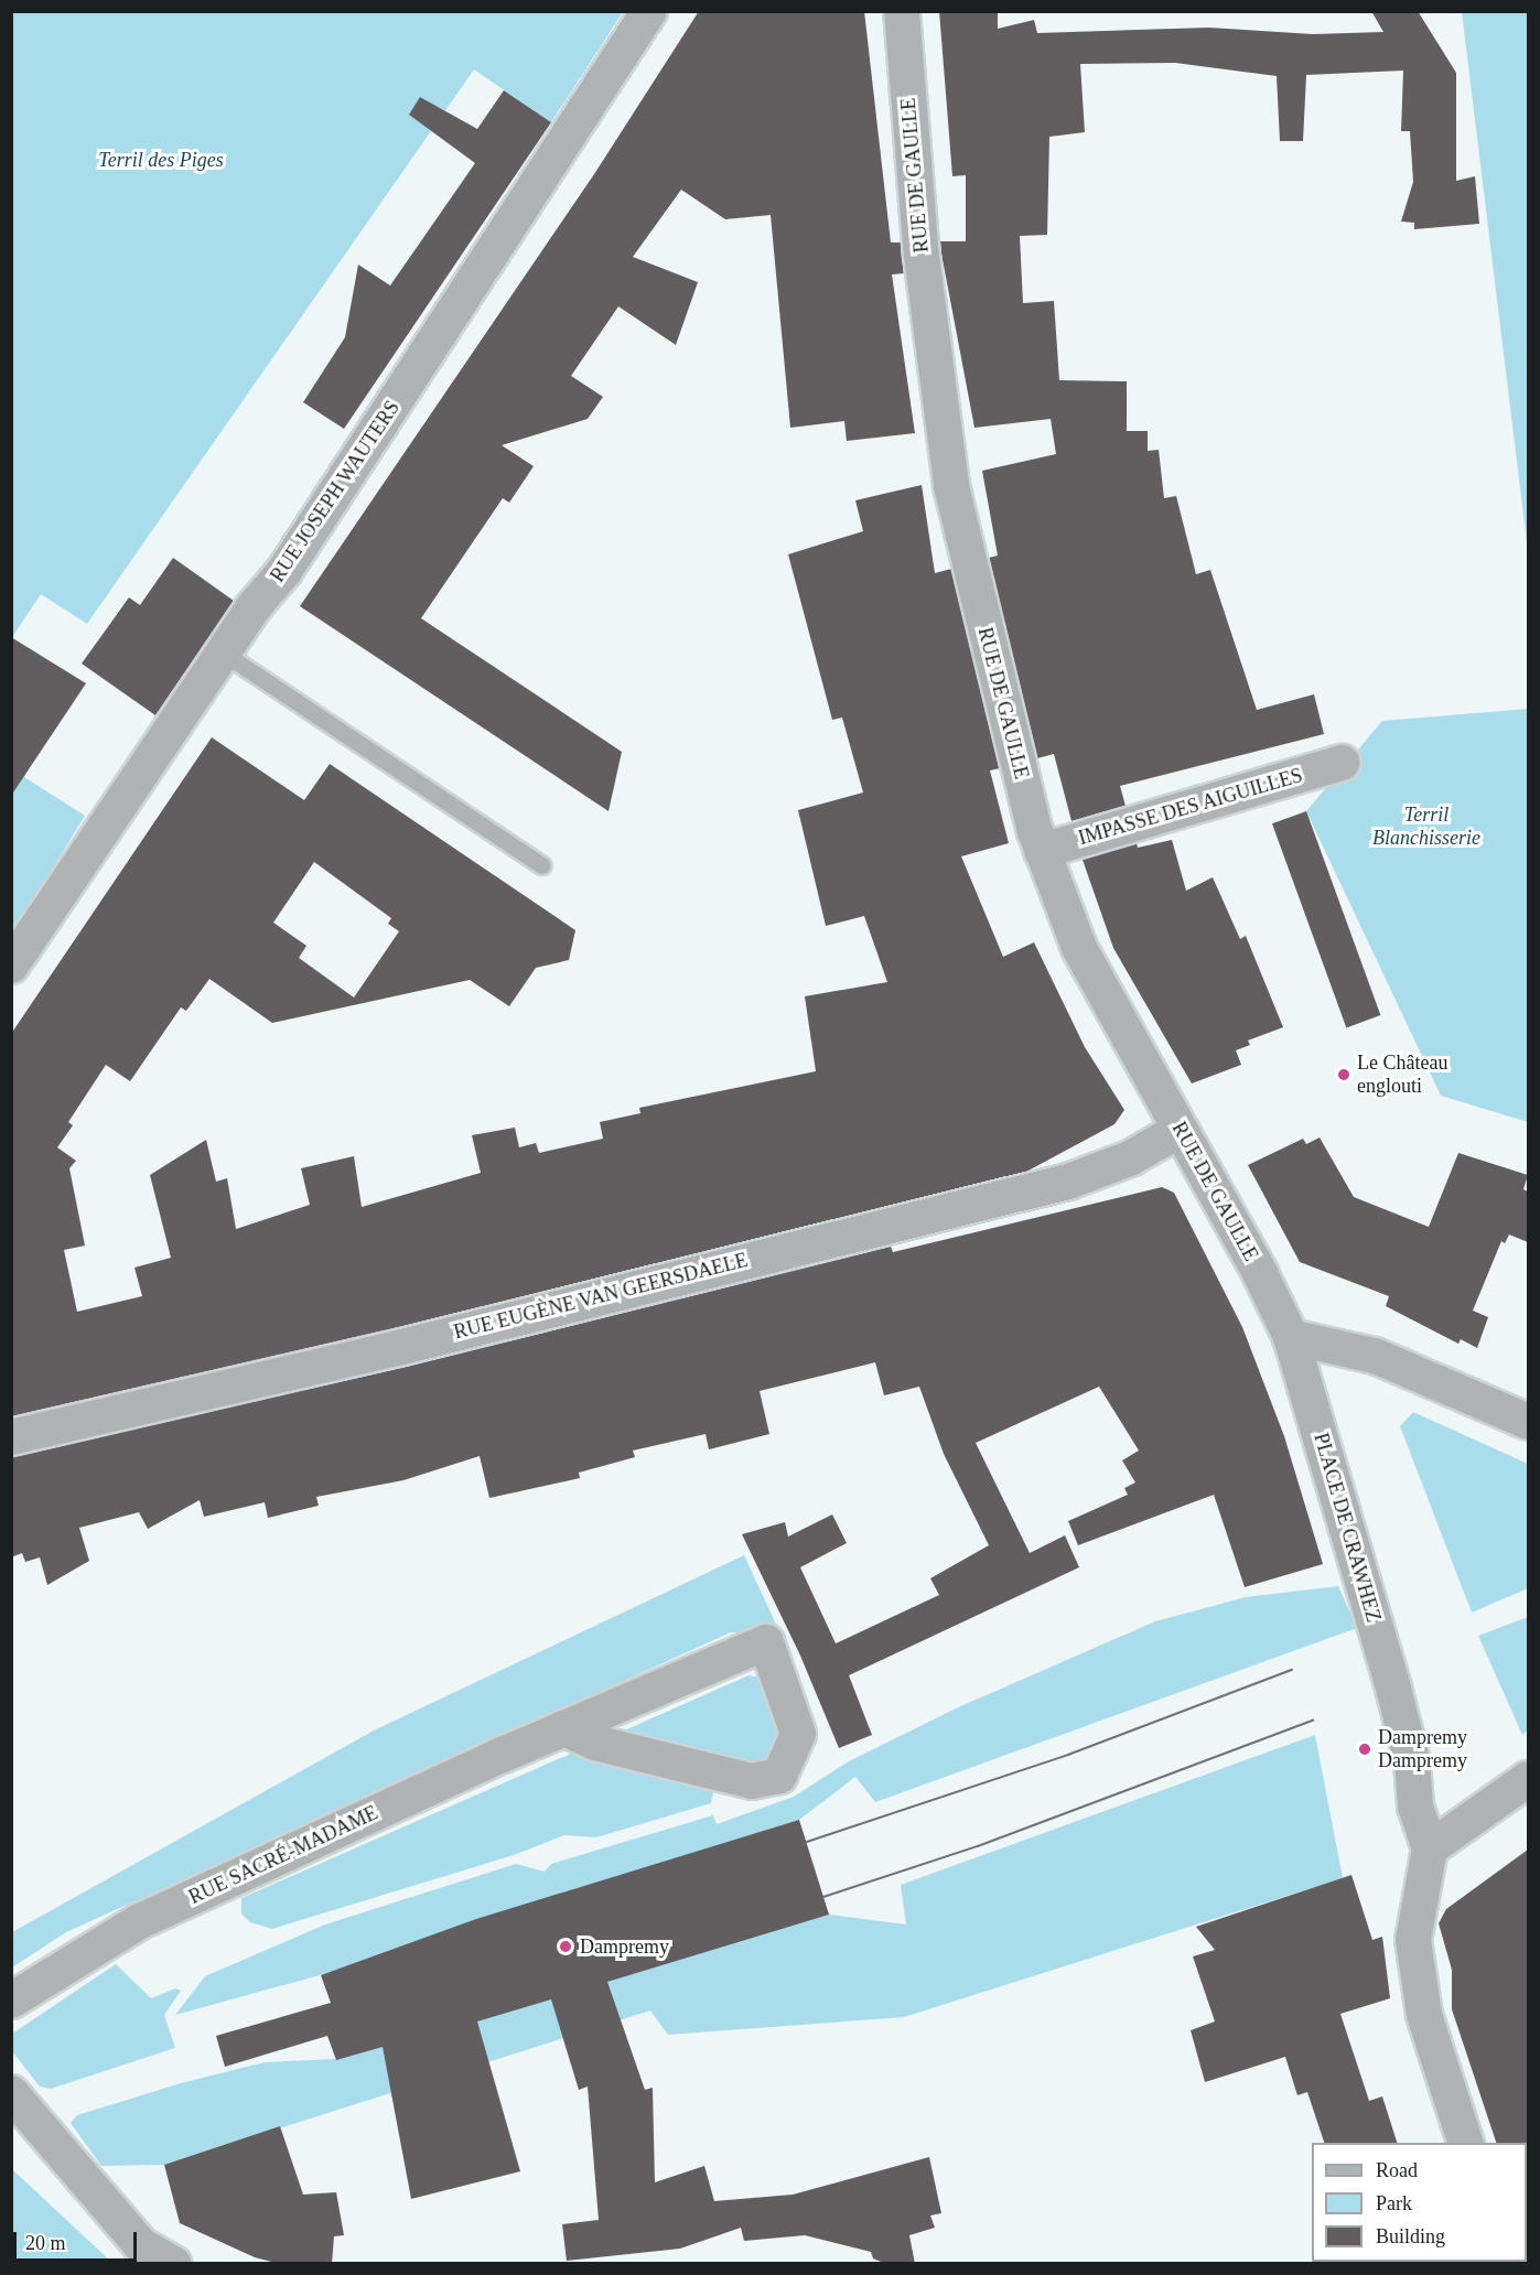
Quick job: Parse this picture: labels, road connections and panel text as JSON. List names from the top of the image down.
{
  "streets": {
    "street": [
      "RUE DE GAULLE",
      "RUE JOSEPH WAUTERS",
      "IMPASSE DES AIGUILLES",
      "RUE EUGÈNE VAN GEERSDAELE",
      "PLACE DE CRAWHEZ",
      "RUE SACRÉ-MADAME"
    ]
  },
  "crossings": [
    ["RUE DE GAULLE", "IMPASSE DES AIGUILLES"],
    ["RUE DE GAULLE", "RUE EUGÈNE VAN GEERSDAELE"],
    ["RUE DE GAULLE", "PLACE DE CRAWHEZ"]
  ],
  "parks": ["Terril des Piges", "Terril Blanchisserie"],
  "places": ["Le Château englouti", "Dampremy Dampremy", "Dampremy"],
  "legend": ["Road", "Park", "Building"],
  "scale_bar": "20 m"
}
